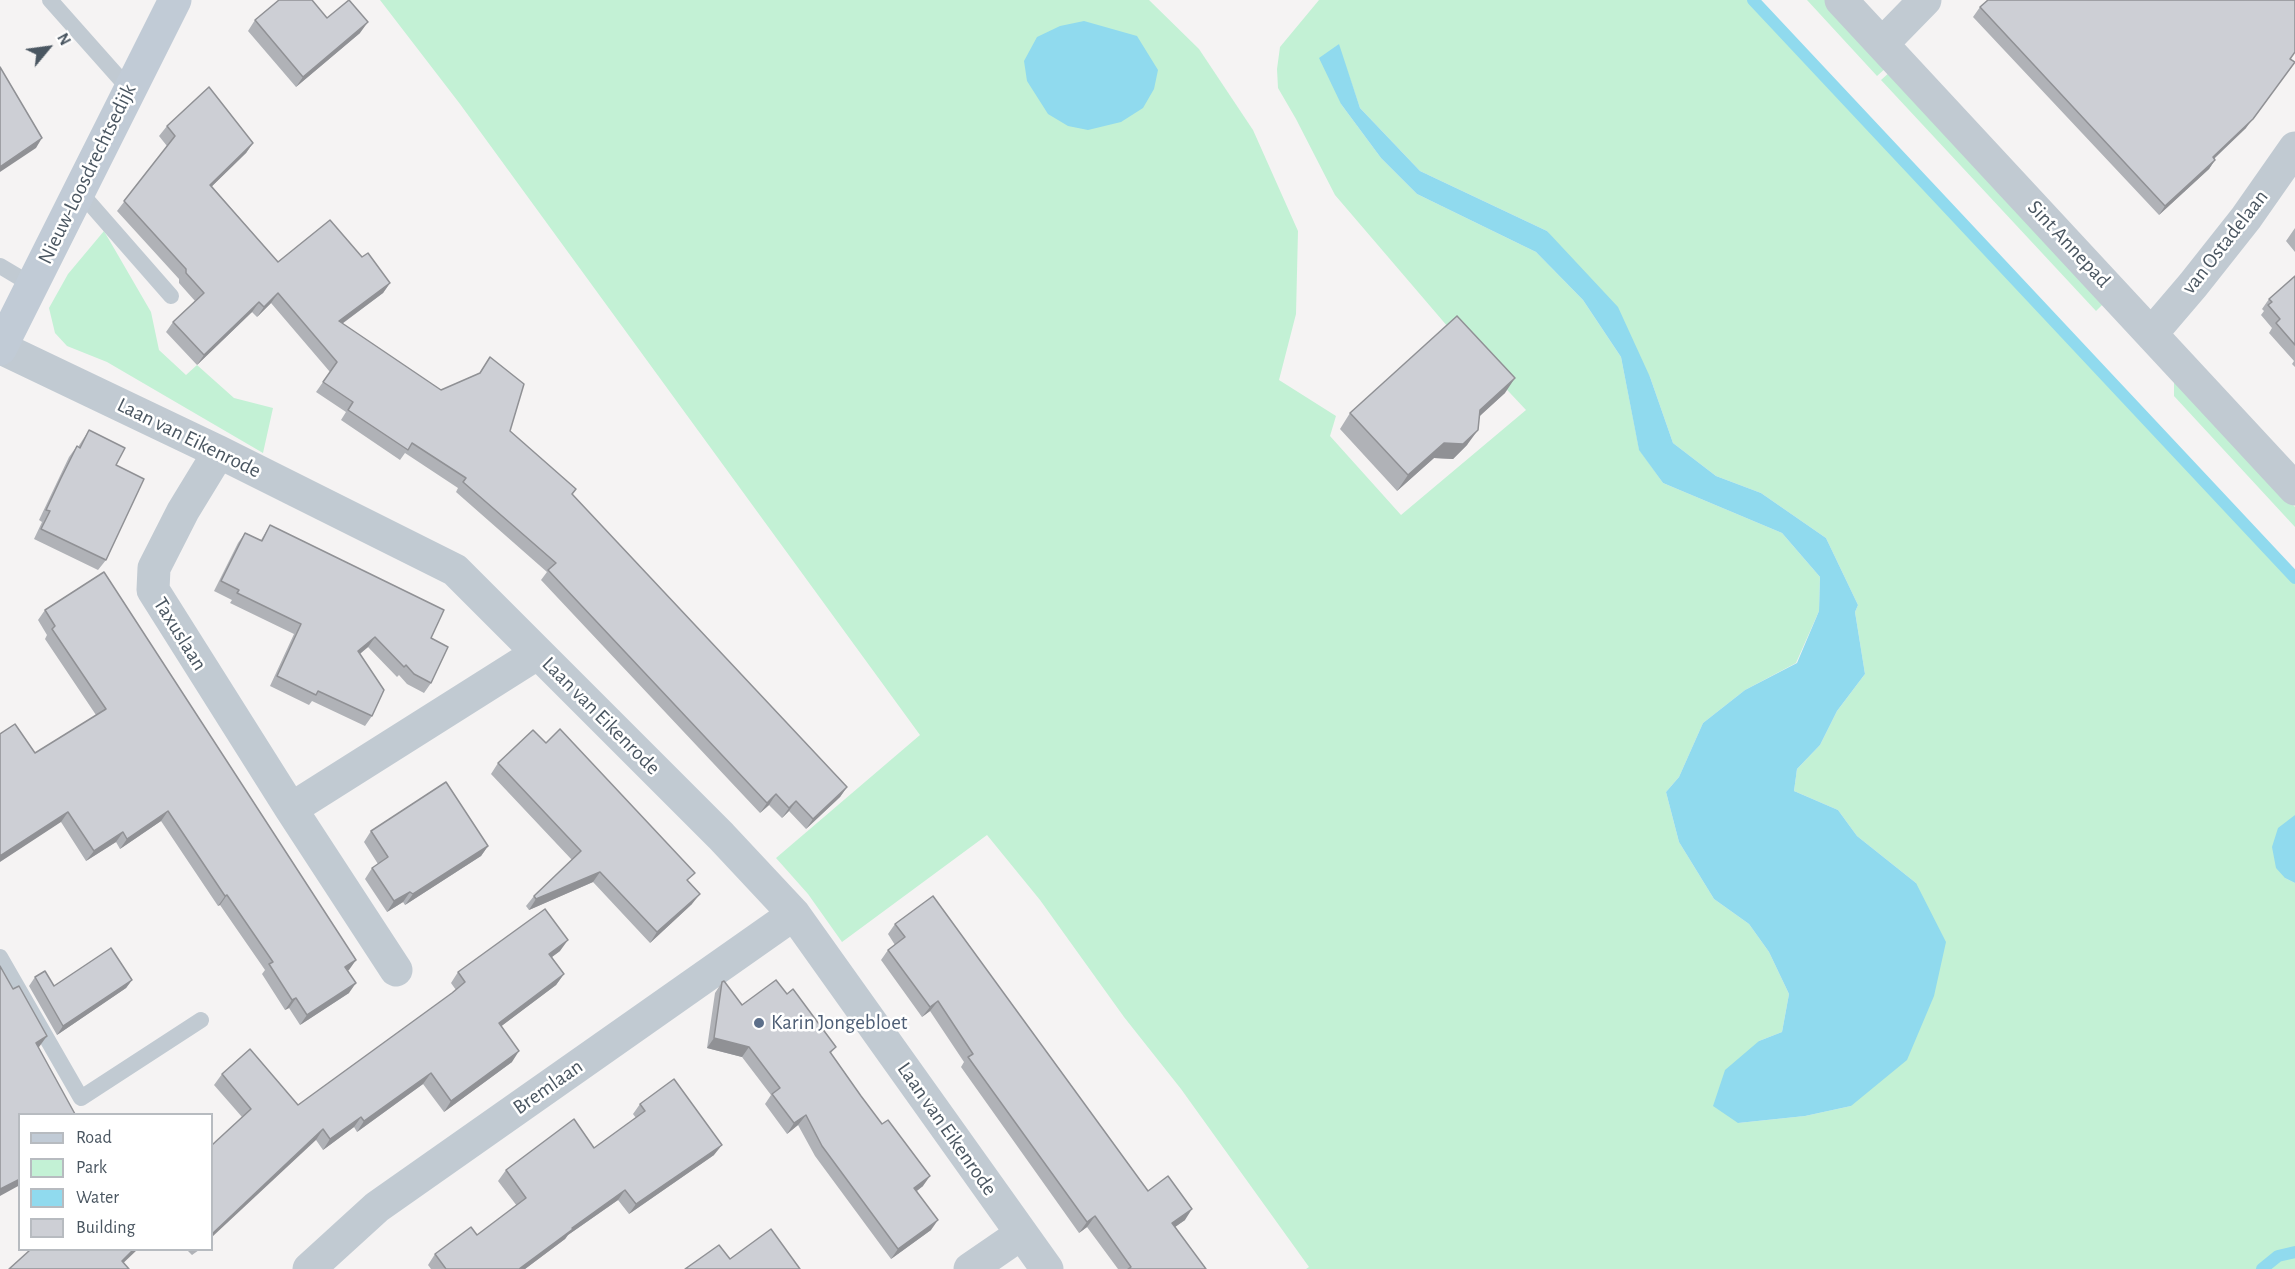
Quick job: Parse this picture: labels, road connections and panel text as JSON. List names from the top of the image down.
{
  "streets": {
    "street": [
      "Nieuw-Loosdrechtsedijk",
      "van Ostadelaan",
      "Sint Annepad",
      "Laan van Eikenrode",
      "Taxuslaan",
      "Bremlaan"
    ]
  },
  "crossings": [
    ["Nieuw-Loosdrechtsedijk", "Laan van Eikenrode"],
    ["van Ostadelaan", "Sint Annepad"],
    ["Laan van Eikenrode", "Taxuslaan"],
    ["Laan van Eikenrode", "Bremlaan"]
  ],
  "places": ["Karin Jongebloet"],
  "legend": [
    "Road",
    "Park",
    "Water",
    "Building"
  ],
  "north": "top right"
}
